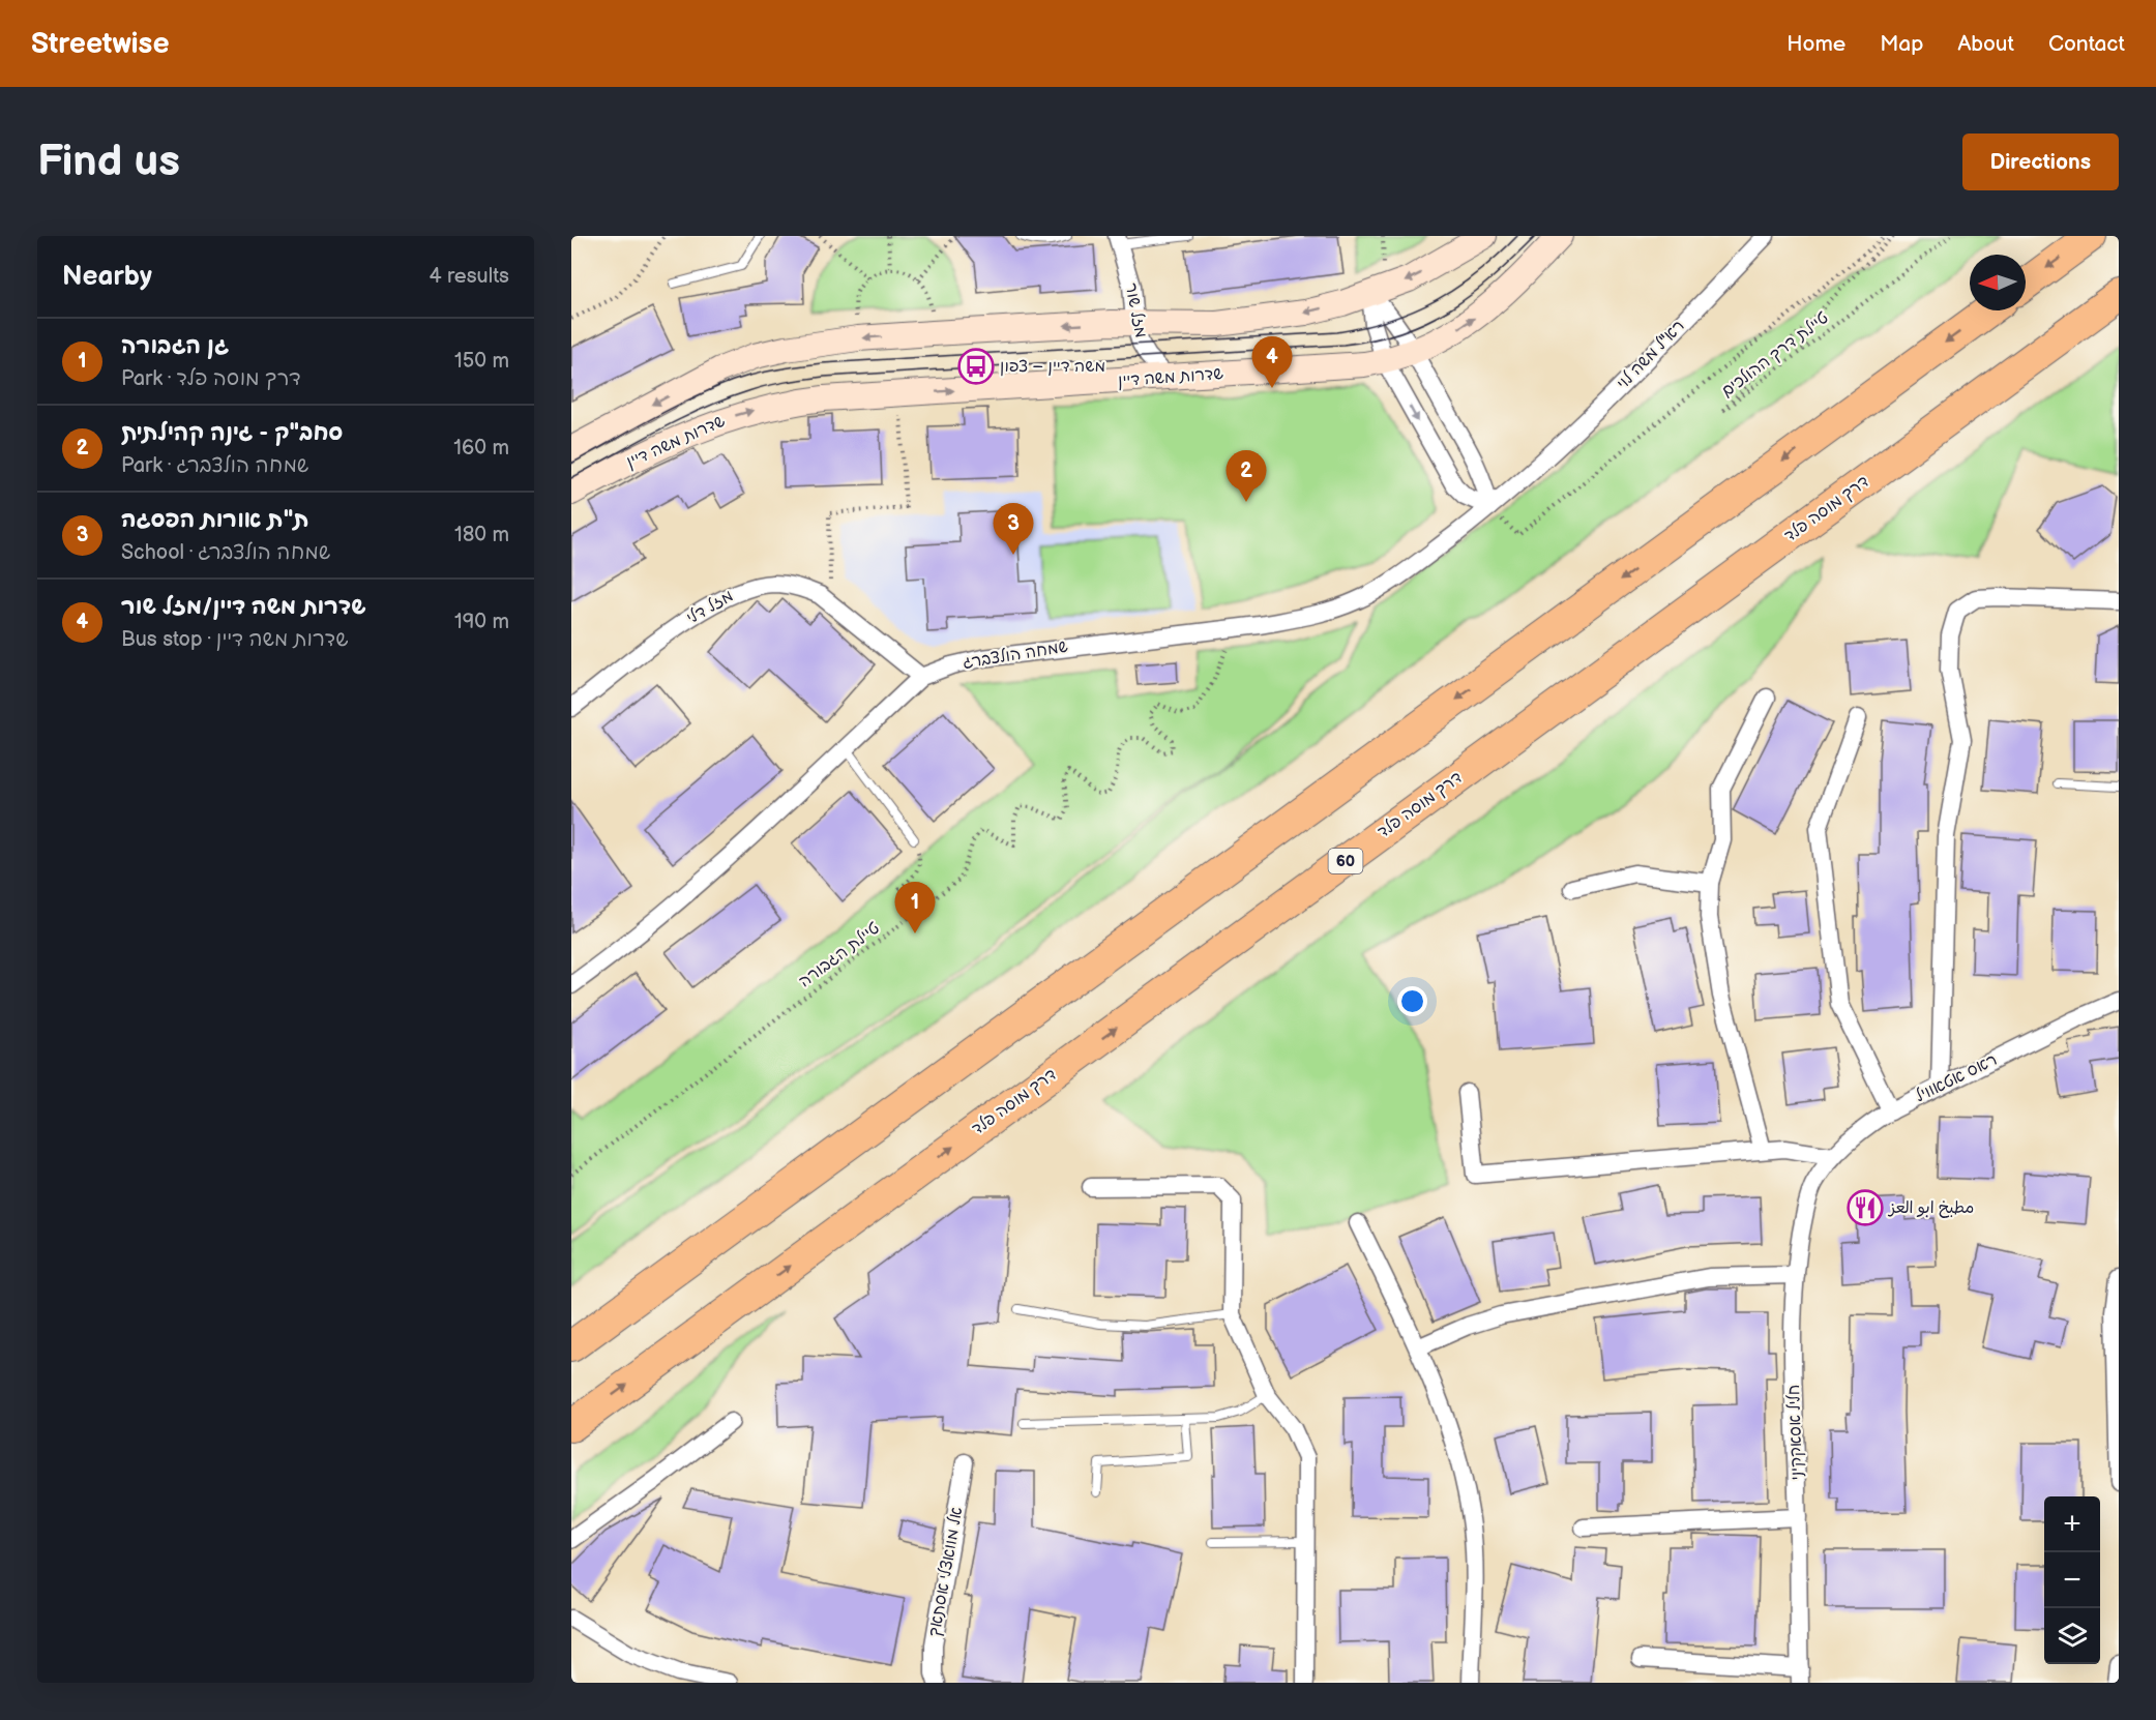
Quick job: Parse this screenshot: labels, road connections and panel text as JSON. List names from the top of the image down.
{
  "streets": {
    "highway": ["דרך מוסה פלד", "60"],
    "street": [
      "מזל שור",
      "רא\"ל משה לוי",
      "שדרות משה דיין",
      "מזל דלי",
      "שמחה הולצברג",
      "ראס אטאוויל",
      "חליל אסאקקיני",
      "אל מוואצלי אסתאך"
    ],
    "path": ["טיילת דרך ההולכים", "טיילת הגבורה"]
  },
  "crossings": [
    ["מזל שור", "שדרות משה דיין"],
    ["רא\"ל משה לוי", "שמחה הולצברג"],
    ["טיילת דרך ההולכים", "שמחה הולצברג"],
    ["מזל דלי", "שמחה הולצברג"],
    ["שמחה הולצברג", "טיילת הגבורה"],
    ["ראס אטאוויל", "חליל אסאקקיני"]
  ],
  "places": {
    "bus stop": ["משה דיין – צפון"],
    "restaurant": ["مطبخ ابو العز"]
  },
  "north": "left",
  "page": {
    "header": "Streetwise",
    "nav": [
      "Home",
      "Map",
      "About",
      "Contact"
    ],
    "buttons": "Directions",
    "title": "Find us",
    "heading": ["Nearby", "4 results"],
    "list": [
      {
        "mark": "1",
        "name": "גן הגבורה",
        "note": "Park · דרך מוסה פלד",
        "value": "150 m"
      },
      {
        "mark": "2",
        "name": "סחב\"ק - גינה קהילתית",
        "note": "Park · שמחה הולצברג",
        "value": "160 m"
      },
      {
        "mark": "3",
        "name": "ת\"ת אורות הפסגה",
        "note": "School · שמחה הולצברג",
        "value": "180 m"
      },
      {
        "mark": "4",
        "name": "שדרות משה דיין/מזל שור",
        "note": "Bus stop · שדרות משה דיין",
        "value": "190 m"
      }
    ],
    "pins": [
      "4",
      "2",
      "3",
      "1"
    ],
    "map_buttons": ["+", "−"]
  }
}
